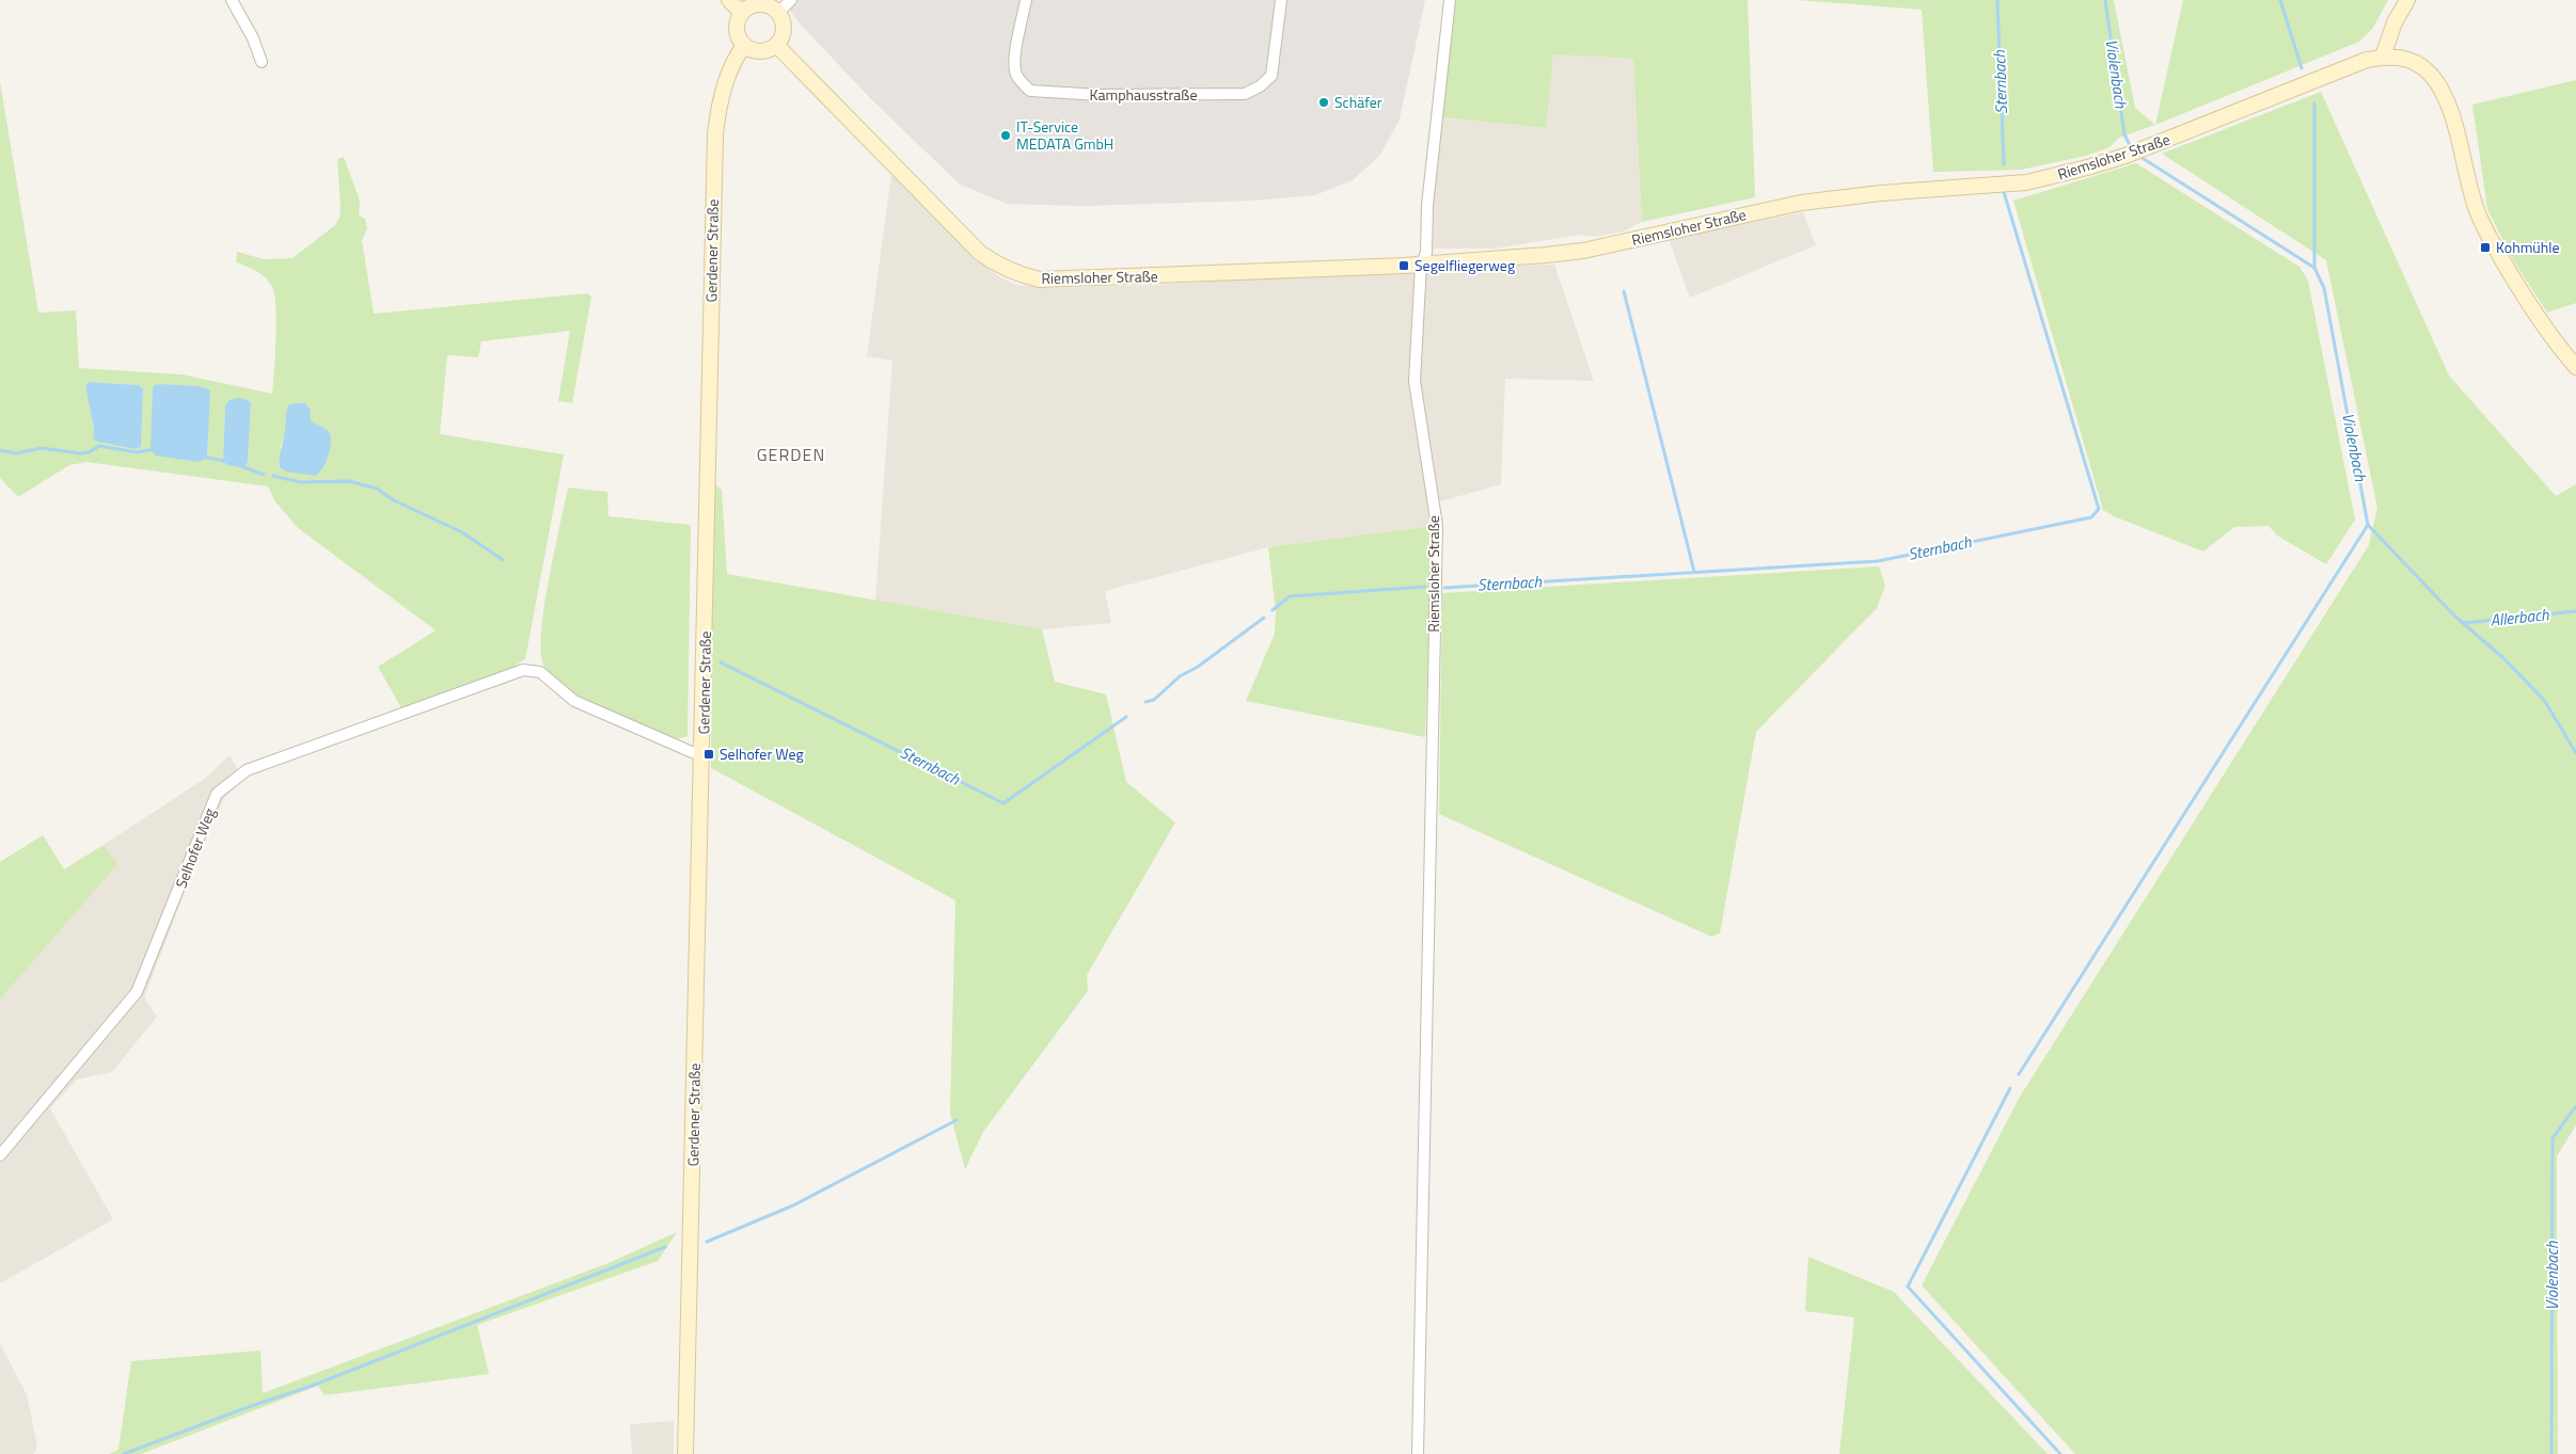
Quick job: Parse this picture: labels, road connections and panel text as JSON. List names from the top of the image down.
{
  "streets": {
    "main road": ["Riemsloher Straße", "Gerdener Straße"],
    "street": ["Kamphausstraße", "Selhofer Weg"]
  },
  "crossings": [
    ["Riemsloher Straße", "Gerdener Straße"],
    ["Gerdener Straße", "Selhofer Weg"]
  ],
  "districts": ["GERDEN"],
  "water": ["Violenbach", "Sternbach", "Allerbach"],
  "places": {
    "other": ["Schäfer", "IT-Service MEDATA GmbH"],
    "transit": ["Kohmühle", "Segelfliegerweg", "Selhofer Weg"]
  }
}
